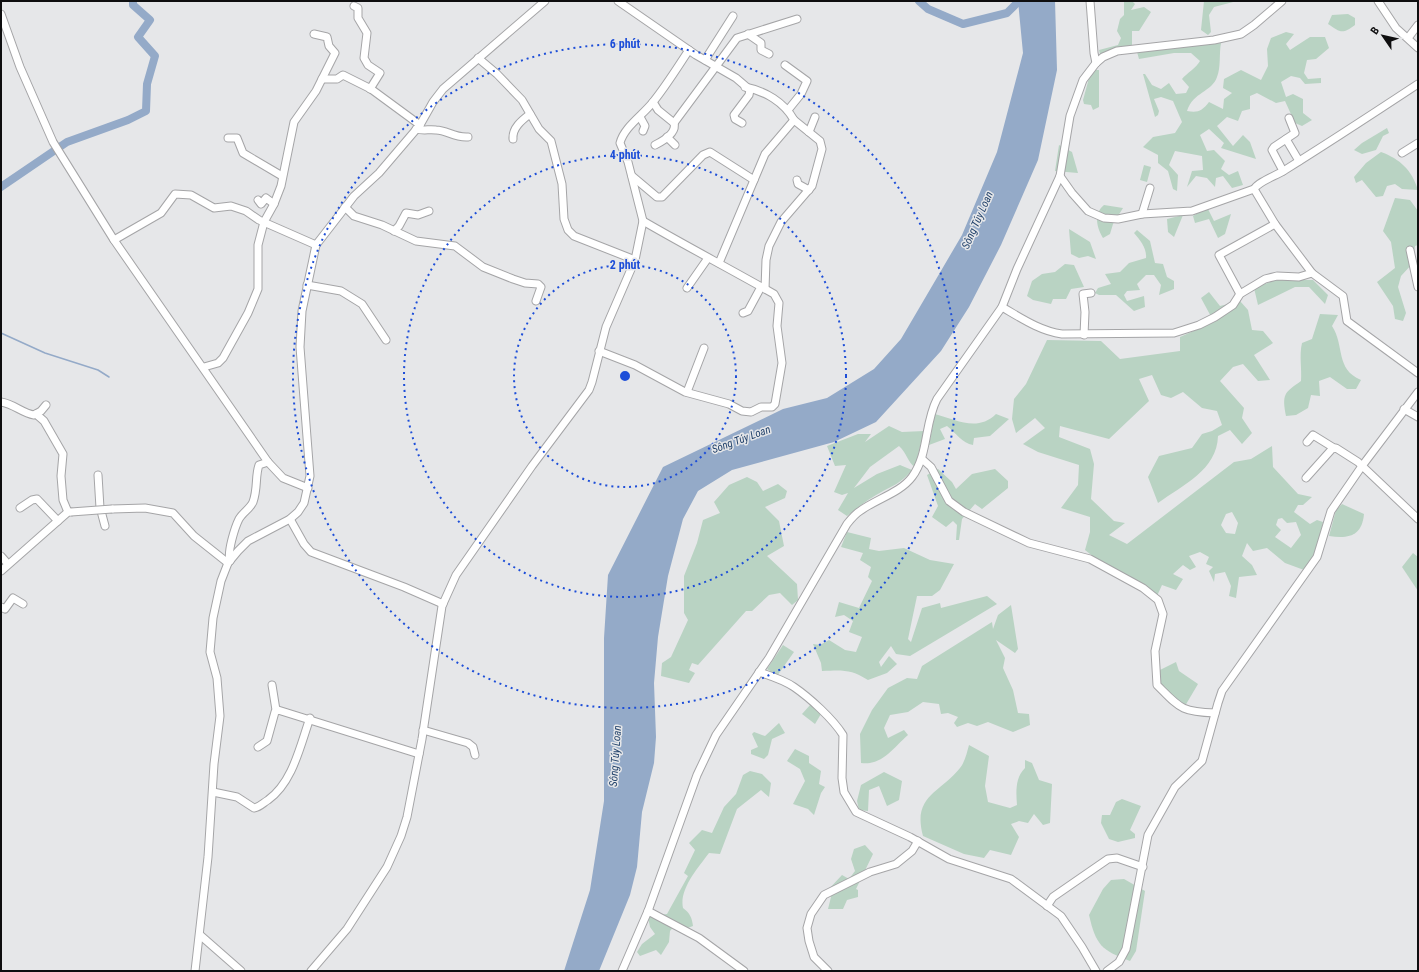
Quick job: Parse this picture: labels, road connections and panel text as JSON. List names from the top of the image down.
{
  "water": ["Sông Túy Loan"],
  "north": "top left",
  "rings": ["6 phút", "4 phút", "2 phút"]
}
